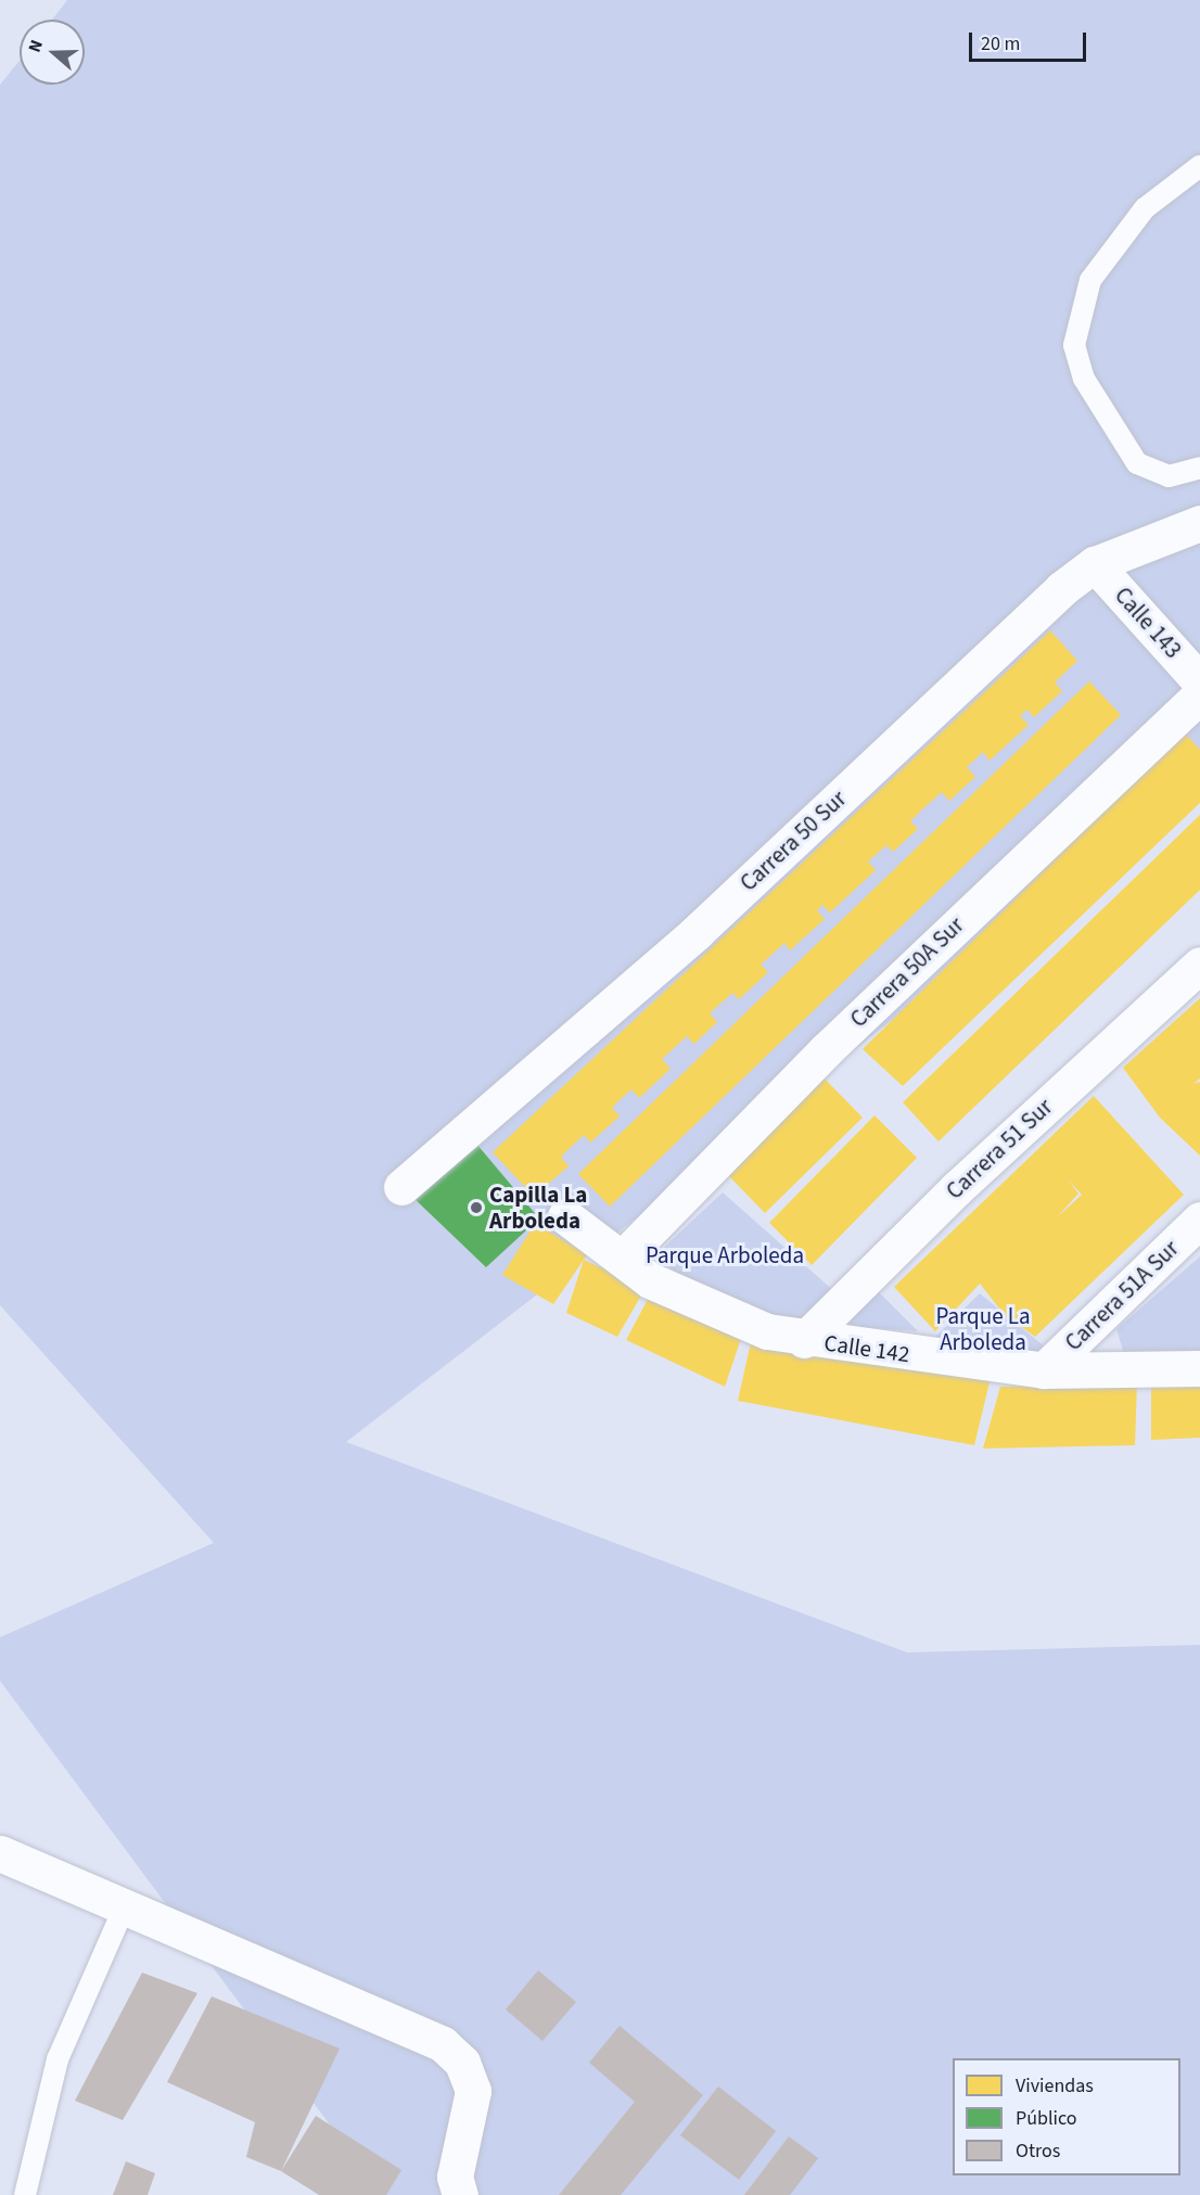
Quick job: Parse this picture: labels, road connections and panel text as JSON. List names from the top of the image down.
{
  "streets": {
    "street": [
      "Calle 143",
      "Carrera 50 Sur",
      "Carrera 50A Sur",
      "Carrera 51 Sur",
      "Carrera 51A Sur",
      "Calle 142"
    ]
  },
  "crossings": [
    ["Calle 143", "Carrera 50 Sur"],
    ["Carrera 50A Sur", "Calle 142"],
    ["Carrera 51 Sur", "Calle 142"],
    ["Carrera 51A Sur", "Calle 142"]
  ],
  "parks": ["Parque Arboleda", "Parque La Arboleda"],
  "places": ["Capilla La Arboleda"],
  "legend": ["Viviendas", "Público", "Otros"],
  "scale_bar": "20 m",
  "north": "left"
}
